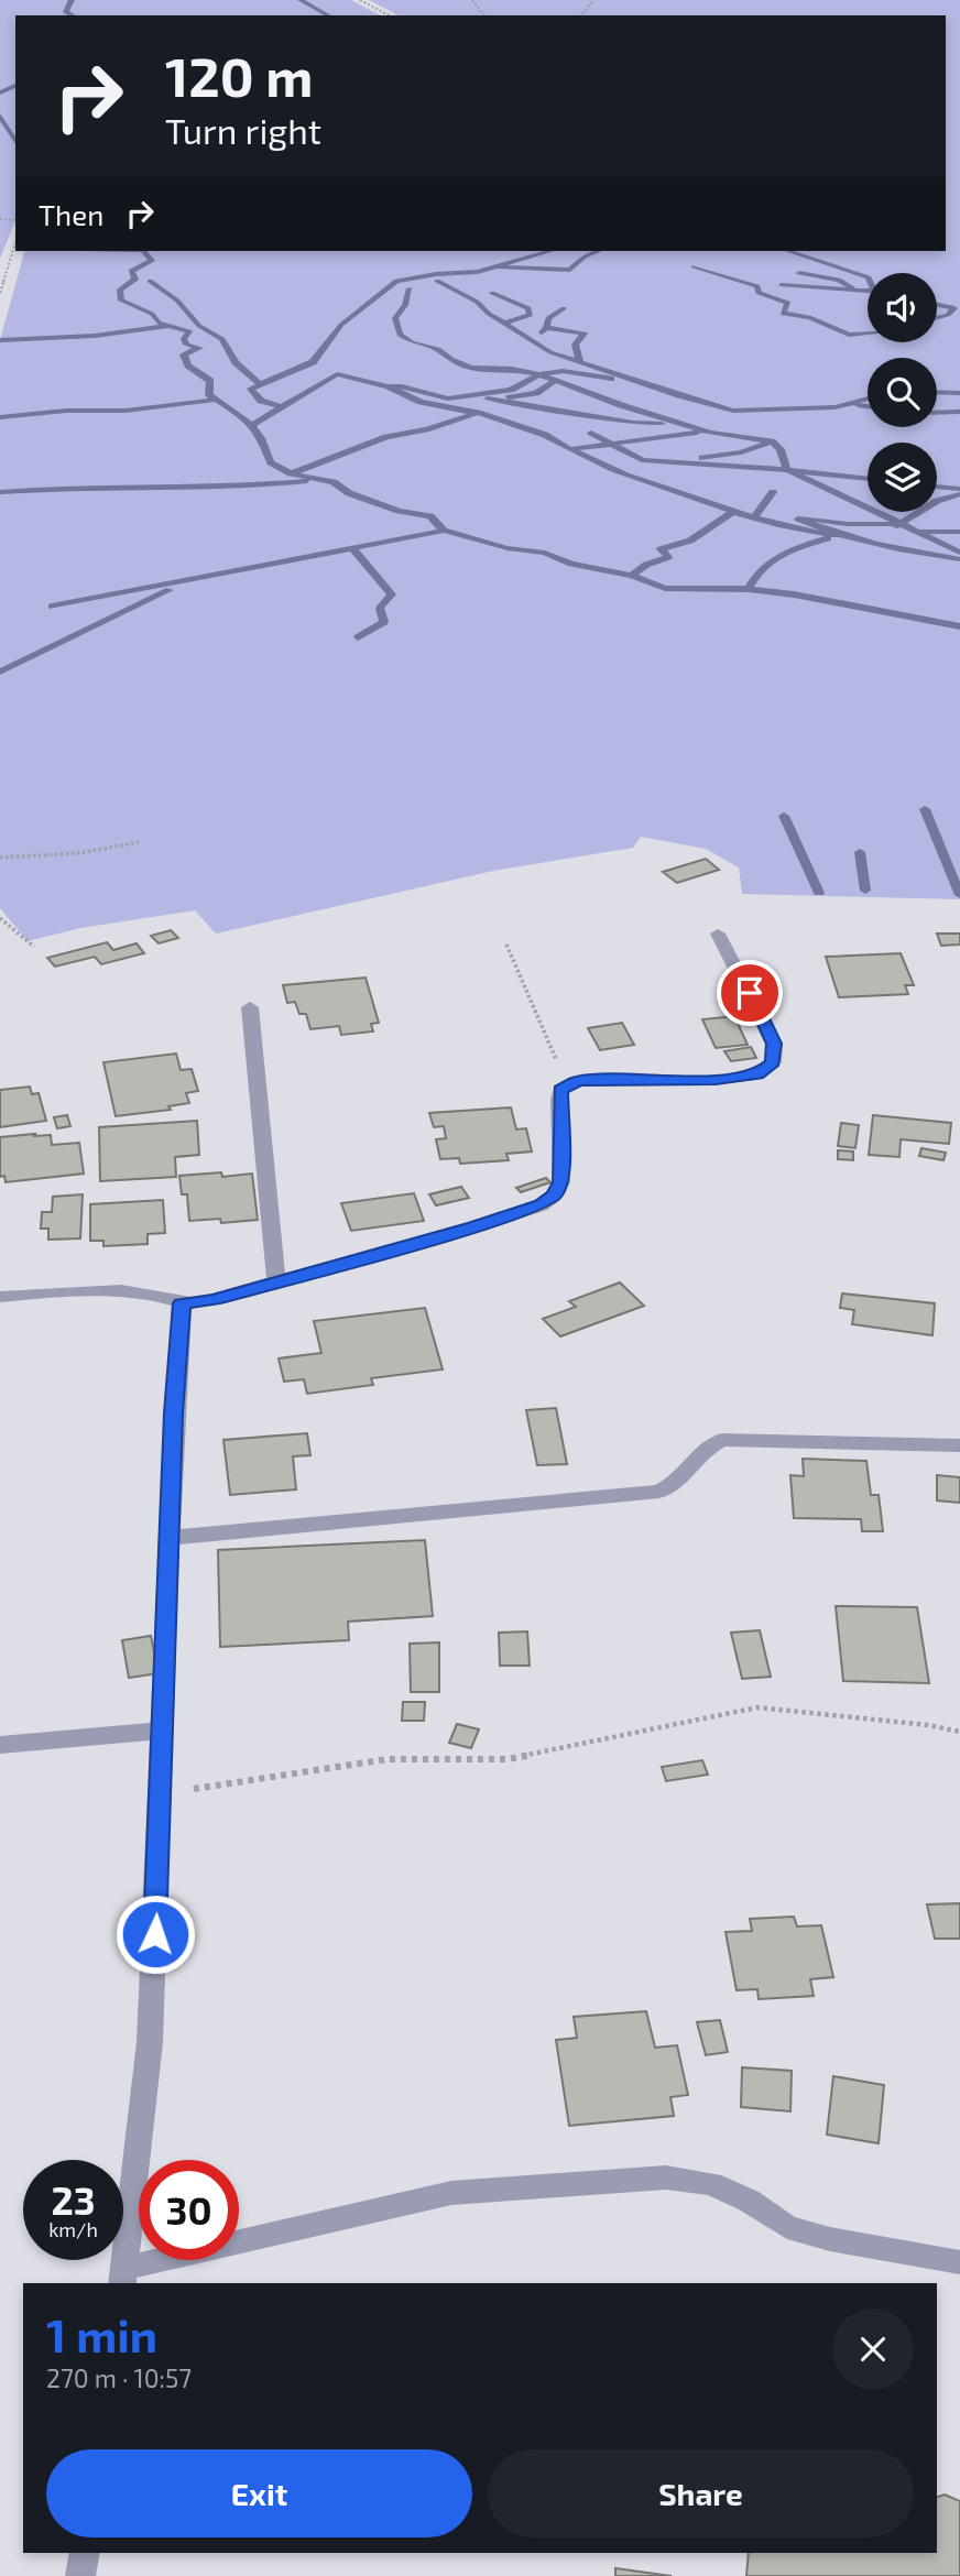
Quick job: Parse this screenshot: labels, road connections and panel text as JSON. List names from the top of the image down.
{
  "page": {
    "turn": ["120 m", "Turn right"],
    "then": "Then",
    "speed": "23 km/h",
    "limit": "30",
    "heading": ["1 min", "270 m · 10:57"],
    "buttons": ["Exit", "Share"]
  }
}
